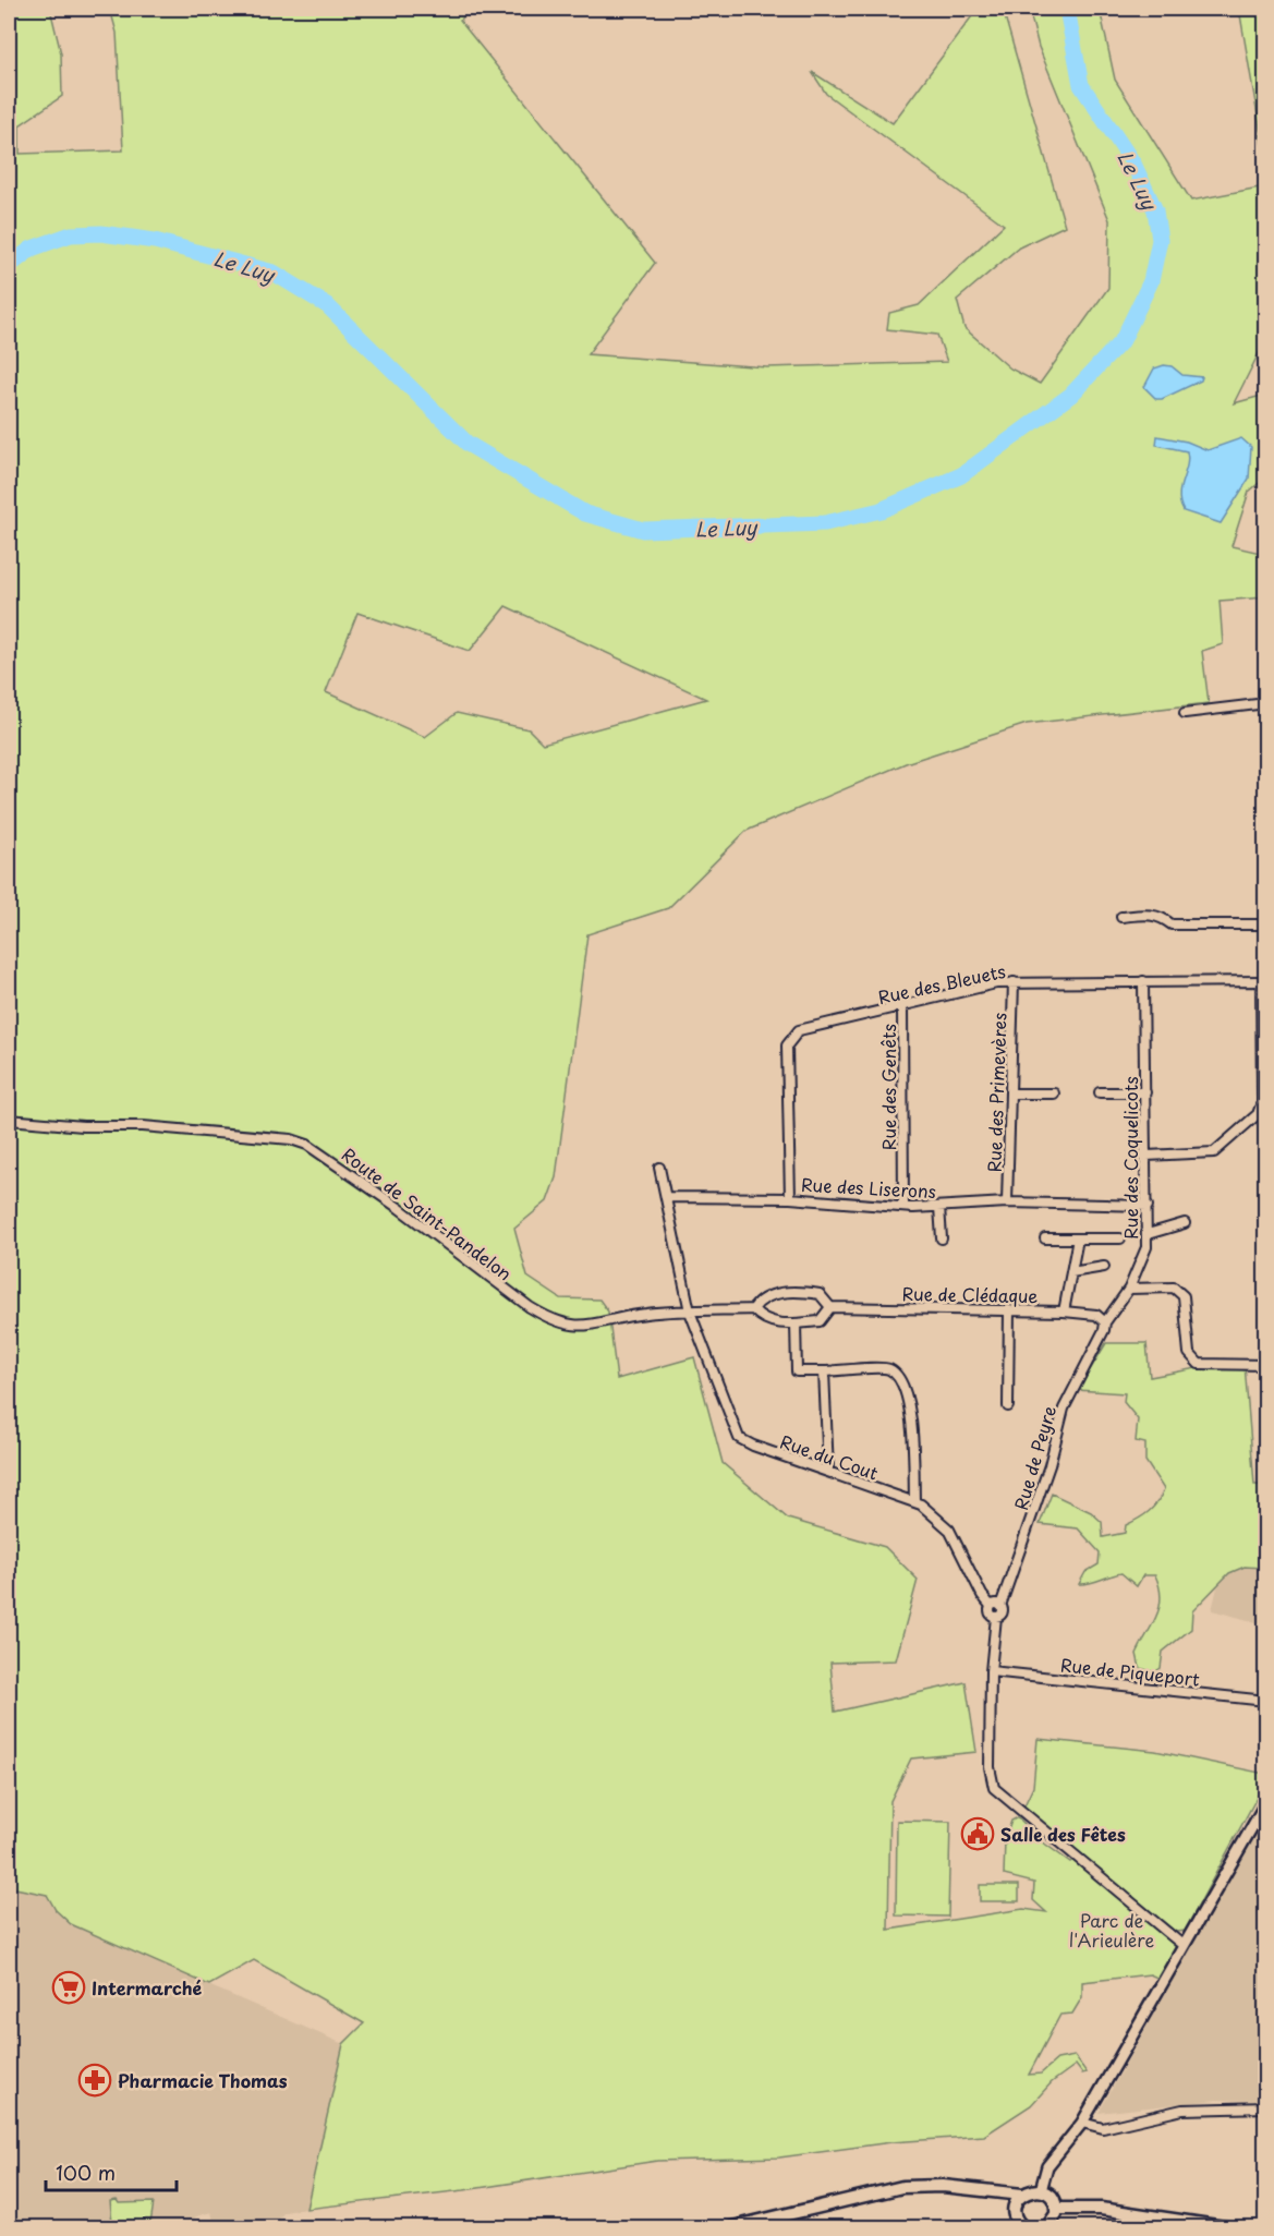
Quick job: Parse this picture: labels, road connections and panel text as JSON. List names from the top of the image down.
{
  "streets": {
    "street": [
      "Rue des Bleuets",
      "Rue des Genêts",
      "Rue des Primevères",
      "Rue des Coquelicots",
      "Rue des Liserons",
      "Route de Saint-Pandelon",
      "Rue de Clédaque",
      "Rue du Cout",
      "Rue de Peyre",
      "Rue de Piqueport"
    ]
  },
  "crossings": [
    ["Rue des Bleuets", "Rue des Genêts"],
    ["Rue des Bleuets", "Rue des Primevères"],
    ["Rue des Bleuets", "Rue des Coquelicots"],
    ["Rue des Bleuets", "Rue des Liserons"],
    ["Rue des Genêts", "Rue des Liserons"],
    ["Rue des Primevères", "Rue des Liserons"],
    ["Rue des Coquelicots", "Rue des Liserons"],
    ["Rue des Coquelicots", "Rue de Clédaque"],
    ["Rue des Coquelicots", "Rue de Peyre"],
    ["Rue des Liserons", "Rue du Cout"],
    ["Route de Saint-Pandelon", "Rue de Clédaque"],
    ["Route de Saint-Pandelon", "Rue du Cout"],
    ["Rue de Clédaque", "Rue du Cout"],
    ["Rue de Clédaque", "Rue de Peyre"],
    ["Rue de Peyre", "Rue de Piqueport"]
  ],
  "water": ["Le Luy"],
  "parks": ["Parc de l'Arieulère"],
  "places": {
    "public building": ["Salle des Fêtes"],
    "supermarket": ["Intermarché"],
    "pharmacy": ["Pharmacie Thomas"]
  },
  "scale_bar": "100 m"
}
